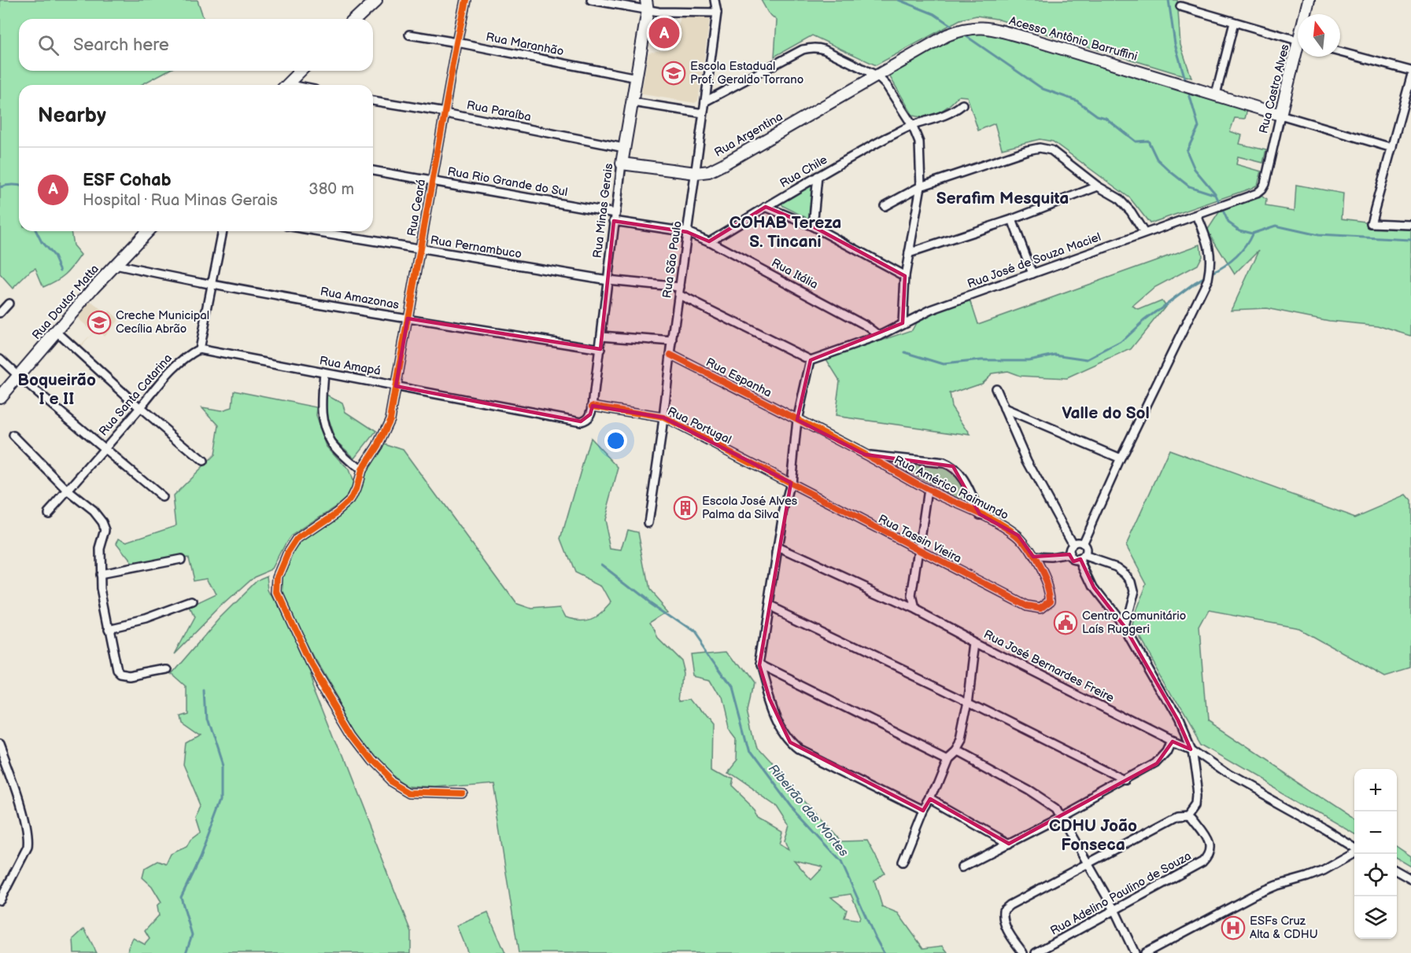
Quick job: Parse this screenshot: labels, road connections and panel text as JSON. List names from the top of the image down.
{
  "streets": {
    "street": [
      "Acesso Antônio Barruffini",
      "Rua Maranhão",
      "Rua Castro Alves",
      "Rua Paraíba",
      "Rua Argentina",
      "Rua Chile",
      "Rua Rio Grande do Sul",
      "Rua Ceará",
      "Rua Minas Gerais",
      "Rua Pernambuco",
      "Rua São Paulo",
      "Rua José de Souza Maciel",
      "Rua Itália",
      "Rua Amazonas",
      "Rua Doutor Matta",
      "Rua Amapá",
      "Rua Espanha",
      "Rua Santa Catarina",
      "Rua Portugal",
      "Rua Américo Raimundo",
      "Rua Tassin Vieira",
      "Rua José Bernardes Freire",
      "Rua Adelino Paulino de Souza"
    ]
  },
  "crossings": [
    ["Acesso Antônio Barruffini", "Rua Castro Alves"],
    ["Acesso Antônio Barruffini", "Rua Argentina"],
    ["Rua Maranhão", "Rua Ceará"],
    ["Rua Maranhão", "Rua Minas Gerais"],
    ["Rua Castro Alves", "Rua José de Souza Maciel"],
    ["Rua Paraíba", "Rua Ceará"],
    ["Rua Paraíba", "Rua Minas Gerais"],
    ["Rua Argentina", "Rua Minas Gerais"],
    ["Rua Argentina", "Rua São Paulo"],
    ["Rua Chile", "Rua Itália"],
    ["Rua Rio Grande do Sul", "Rua Ceará"],
    ["Rua Rio Grande do Sul", "Rua Minas Gerais"],
    ["Rua Rio Grande do Sul", "Rua Itália"],
    ["Rua Ceará", "Rua Pernambuco"],
    ["Rua Ceará", "Rua Amazonas"],
    ["Rua Ceará", "Rua Amapá"],
    ["Rua Minas Gerais", "Rua Pernambuco"],
    ["Rua Minas Gerais", "Rua Itália"],
    ["Rua Minas Gerais", "Rua Amazonas"],
    ["Rua Minas Gerais", "Rua Amapá"],
    ["Rua Minas Gerais", "Rua Portugal"],
    ["Rua Pernambuco", "Rua São Paulo"],
    ["Rua São Paulo", "Rua Itália"],
    ["Rua São Paulo", "Rua Espanha"],
    ["Rua São Paulo", "Rua Portugal"],
    ["Rua José de Souza Maciel", "Rua Itália"],
    ["Rua Amazonas", "Rua Doutor Matta"],
    ["Rua Amapá", "Rua Santa Catarina"],
    ["Rua Espanha", "Rua Américo Raimundo"],
    ["Rua Portugal", "Rua Tassin Vieira"],
    ["Rua Américo Raimundo", "Rua Tassin Vieira"]
  ],
  "districts": [
    "Serafim Mesquita",
    "COHAB Tereza S. Tincani",
    "Boqueirão I e II",
    "Valle do Sol",
    "CDHU João Fonseca"
  ],
  "water": ["Ribeirão das Mortes"],
  "places": {
    "school or university": ["Escola Estadual Prof. Geraldo Torrano", "Creche Municipal Cecília Abrão"],
    "building": ["Escola José Alves Palma da Silva"],
    "public building": ["Centro Comunitário Laís Ruggeri"],
    "hospital": ["ESFs Cruz Alta & CDHU"]
  },
  "north": "top",
  "page": {
    "pins": "A",
    "search": "Search here",
    "heading": "Nearby",
    "list": [
      {
        "mark": "A",
        "name": "ESF Cohab",
        "note": "Hospital · Rua Minas Gerais",
        "value": "380 m"
      }
    ],
    "map_buttons": ["+", "−"]
  }
}
